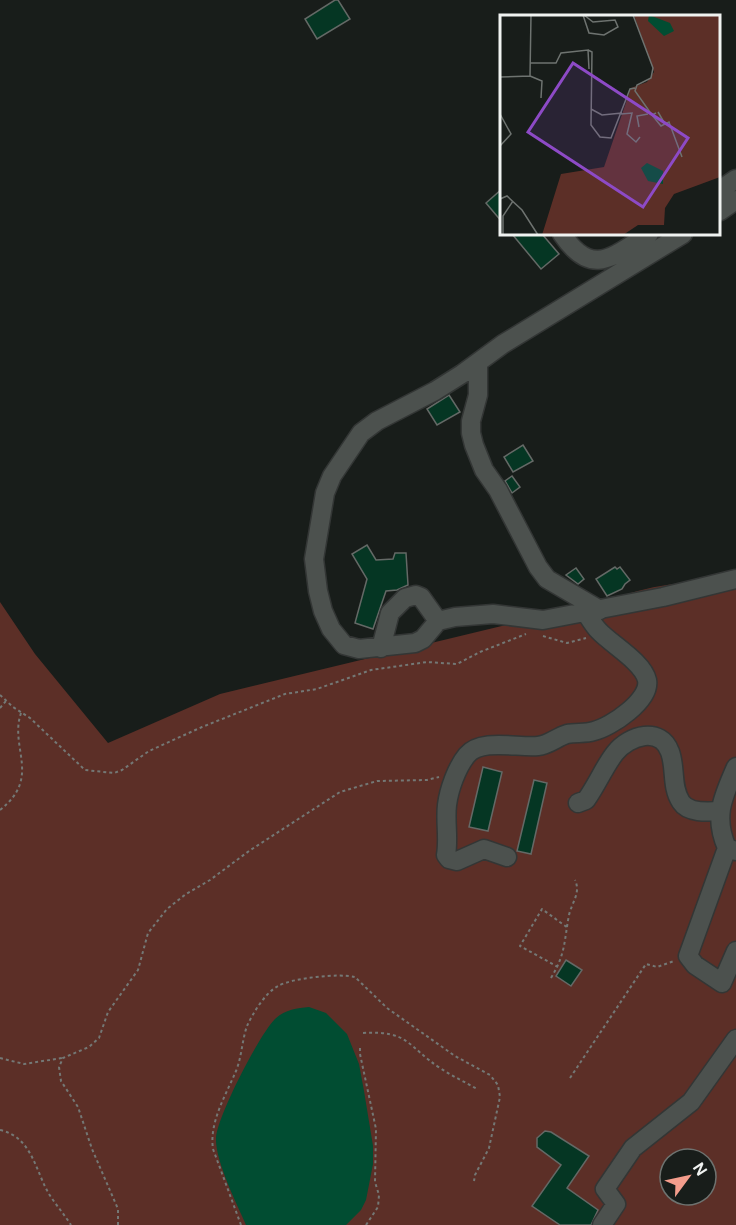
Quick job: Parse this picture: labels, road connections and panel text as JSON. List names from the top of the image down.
{
  "north": "top right"
}
